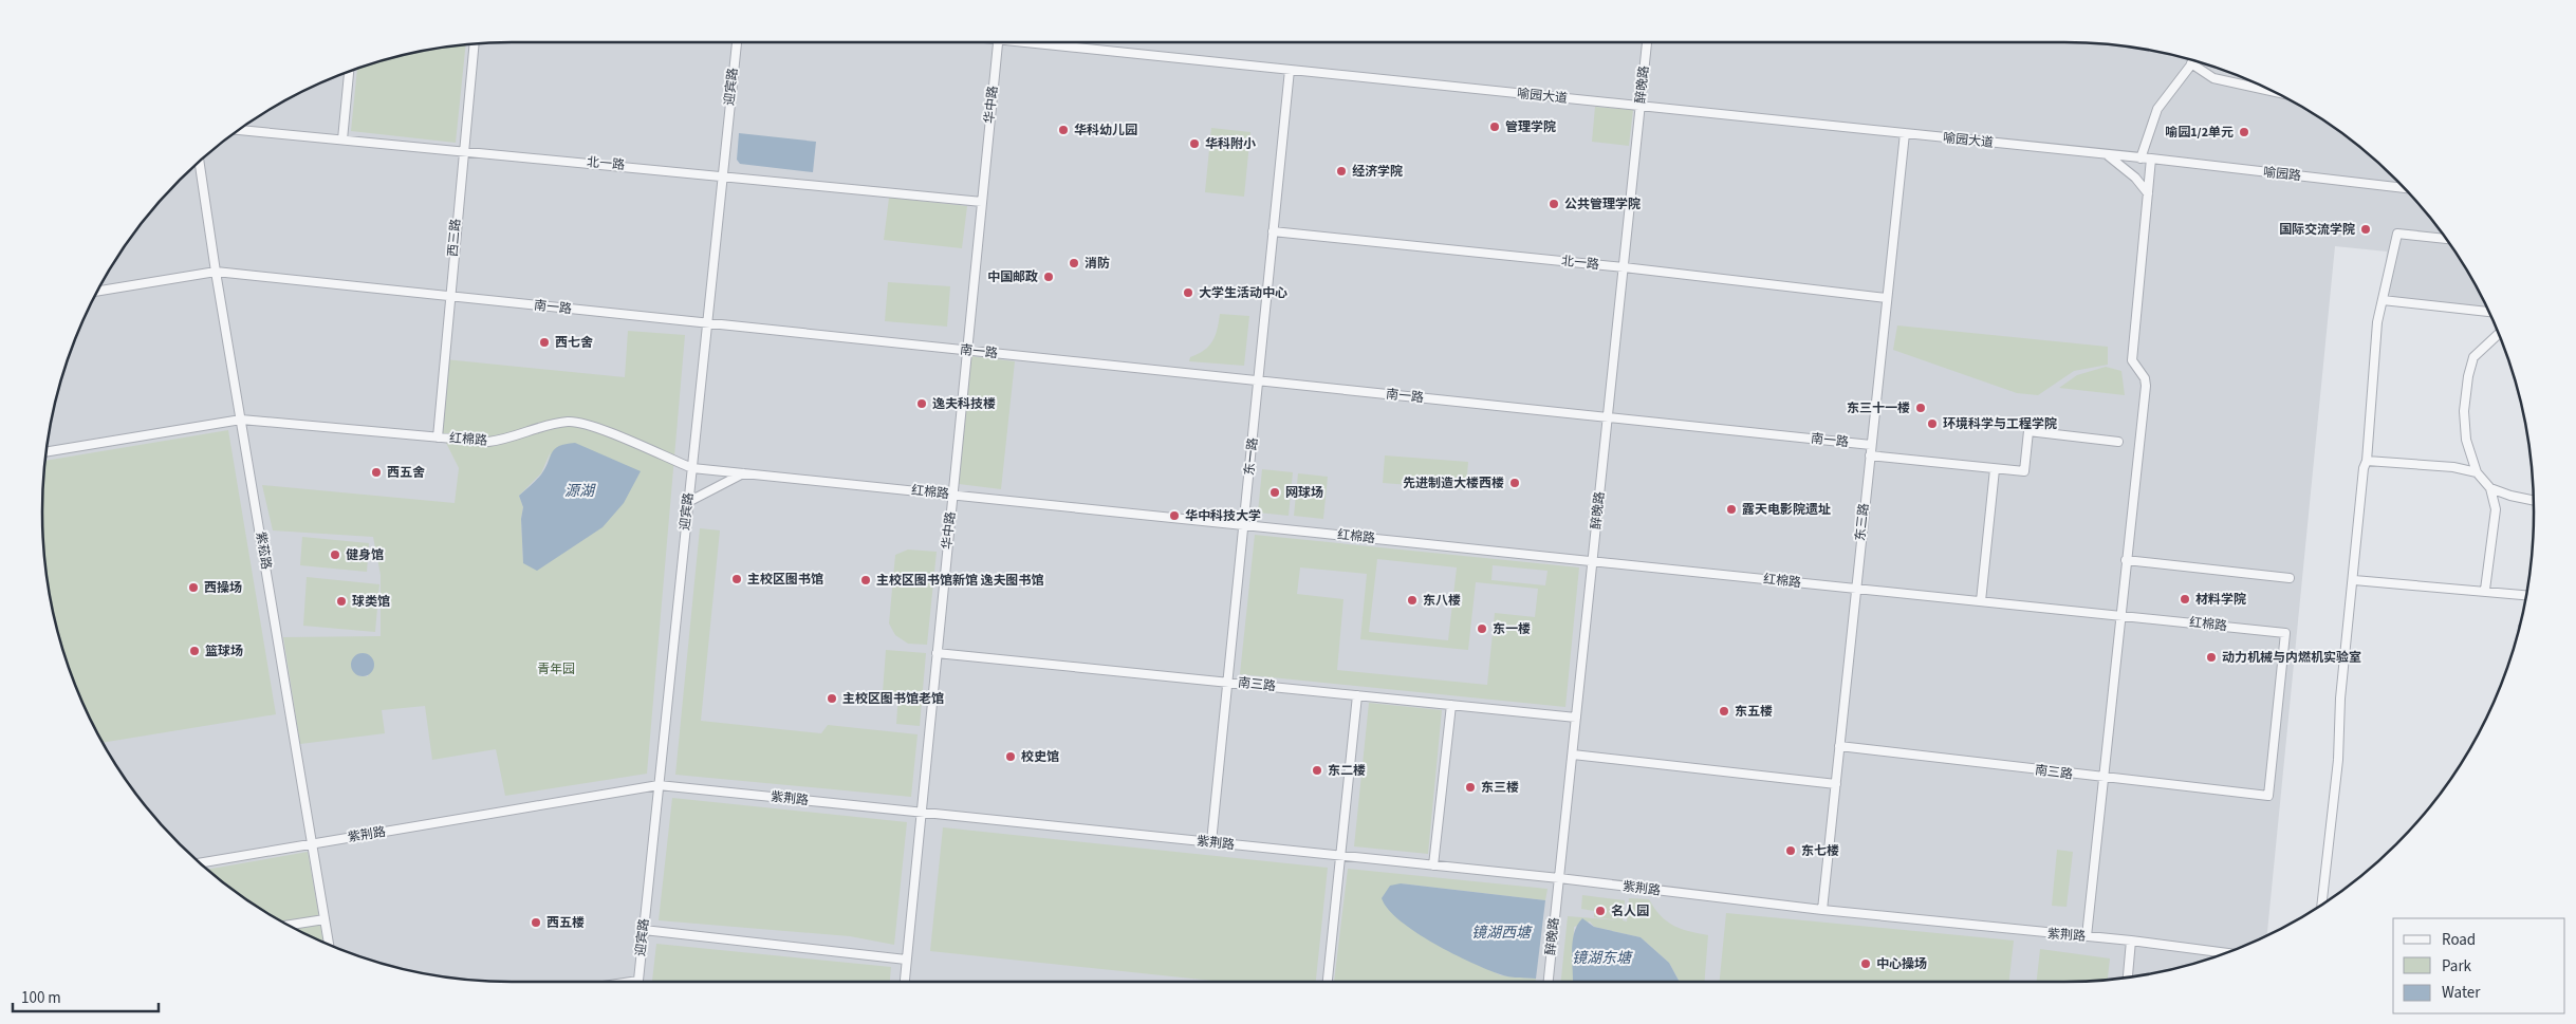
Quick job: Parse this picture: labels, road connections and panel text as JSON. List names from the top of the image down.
{
  "streets": {
    "street": [
      "醉晚路",
      "迎宾路",
      "喻园大道",
      "华中路",
      "北一路",
      "喻园路",
      "西三路",
      "南一路",
      "红棉路",
      "东一路",
      "东三路",
      "紫菘路",
      "南三路",
      "紫荆路"
    ]
  },
  "crossings": [
    ["醉晚路", "喻园大道"],
    ["醉晚路", "北一路"],
    ["醉晚路", "南一路"],
    ["醉晚路", "红棉路"],
    ["醉晚路", "南三路"],
    ["醉晚路", "紫荆路"],
    ["迎宾路", "北一路"],
    ["迎宾路", "南一路"],
    ["迎宾路", "红棉路"],
    ["迎宾路", "紫荆路"],
    ["喻园大道", "喻园路"],
    ["喻园大道", "东一路"],
    ["喻园大道", "东三路"],
    ["华中路", "北一路"],
    ["华中路", "南一路"],
    ["华中路", "红棉路"],
    ["华中路", "南三路"],
    ["华中路", "紫荆路"],
    ["北一路", "西三路"],
    ["北一路", "东一路"],
    ["北一路", "东三路"],
    ["西三路", "南一路"],
    ["西三路", "红棉路"],
    ["南一路", "东一路"],
    ["南一路", "东三路"],
    ["南一路", "紫菘路"],
    ["红棉路", "东一路"],
    ["红棉路", "东三路"],
    ["红棉路", "紫菘路"],
    ["红棉路", "南三路"],
    ["东一路", "南三路"],
    ["东一路", "紫荆路"],
    ["东三路", "南三路"],
    ["东三路", "紫荆路"],
    ["紫菘路", "紫荆路"]
  ],
  "water": ["源湖", "镜湖西塘", "镜湖东塘"],
  "parks": ["青年园"],
  "places": [
    "管理学院",
    "华科幼儿园",
    "喻园1/2单元",
    "华科附小",
    "经济学院",
    "公共管理学院",
    "国际交流学院",
    "消防",
    "中国邮政",
    "大学生活动中心",
    "西七舍",
    "逸夫科技楼",
    "东三十一楼",
    "环境科学与工程学院",
    "西五舍",
    "先进制造大楼西楼",
    "网球场",
    "露天电影院遗址",
    "华中科技大学",
    "健身馆",
    "主校区图书馆",
    "主校区图书馆新馆 逸夫图书馆",
    "西操场",
    "材料学院",
    "东八楼",
    "球类馆",
    "东一楼",
    "篮球场",
    "动力机械与内燃机实验室",
    "主校区图书馆老馆",
    "东五楼",
    "校史馆",
    "东二楼",
    "东三楼",
    "东七楼",
    "名人园",
    "西五楼",
    "中心操场"
  ],
  "legend": ["Road", "Park", "Water"],
  "scale_bar": "100 m"
}
